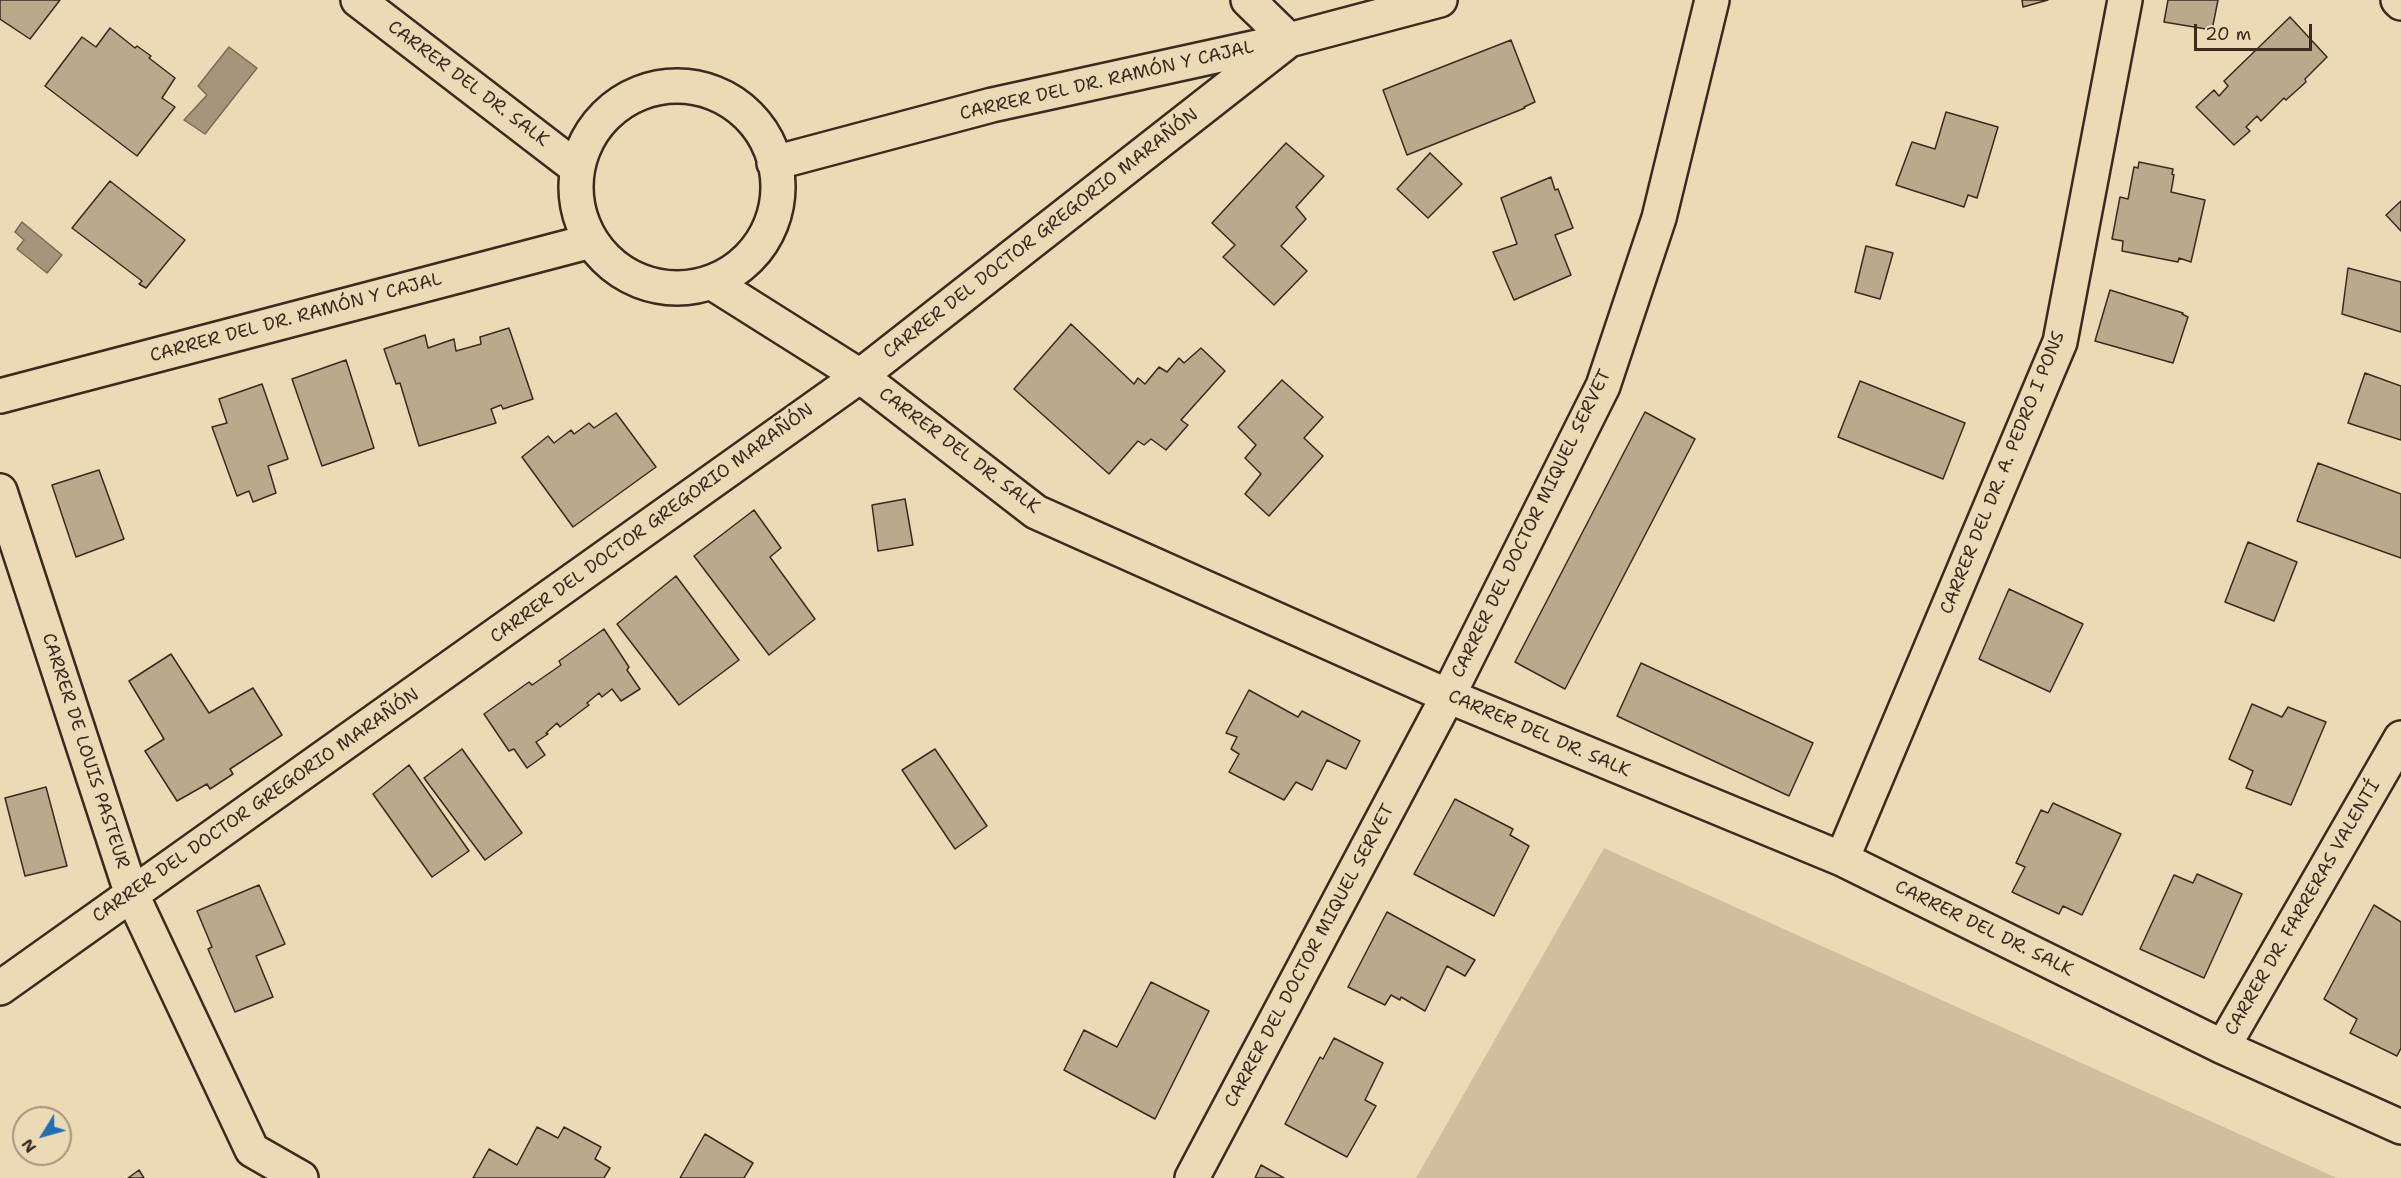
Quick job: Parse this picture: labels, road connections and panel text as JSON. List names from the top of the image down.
{
  "streets": {
    "street": [
      "CARRER DEL DR. RAMÓN Y CAJAL",
      "CARRER DEL DR. SALK",
      "CARRER DEL DOCTOR GREGORIO MARAÑÓN",
      "CARRER DEL DR. A. PEDRO I PONS",
      "CARRER DEL DOCTOR MIQUEL SERVET",
      "CARRER DE LOUIS PASTEUR",
      "CARRER DR. FARRERAS VALENTÍ"
    ]
  },
  "crossings": [
    ["CARRER DEL DR. RAMÓN Y CAJAL", "CARRER DEL DR. SALK"],
    ["CARRER DEL DR. RAMÓN Y CAJAL", "CARRER DEL DOCTOR GREGORIO MARAÑÓN"],
    ["CARRER DEL DR. SALK", "CARRER DEL DOCTOR GREGORIO MARAÑÓN"],
    ["CARRER DEL DR. SALK", "CARRER DEL DR. A. PEDRO I PONS"],
    ["CARRER DEL DR. SALK", "CARRER DEL DOCTOR MIQUEL SERVET"],
    ["CARRER DEL DR. SALK", "CARRER DR. FARRERAS VALENTÍ"],
    ["CARRER DEL DOCTOR GREGORIO MARAÑÓN", "CARRER DE LOUIS PASTEUR"]
  ],
  "scale_bar": "20 m",
  "north": "bottom left"
}
